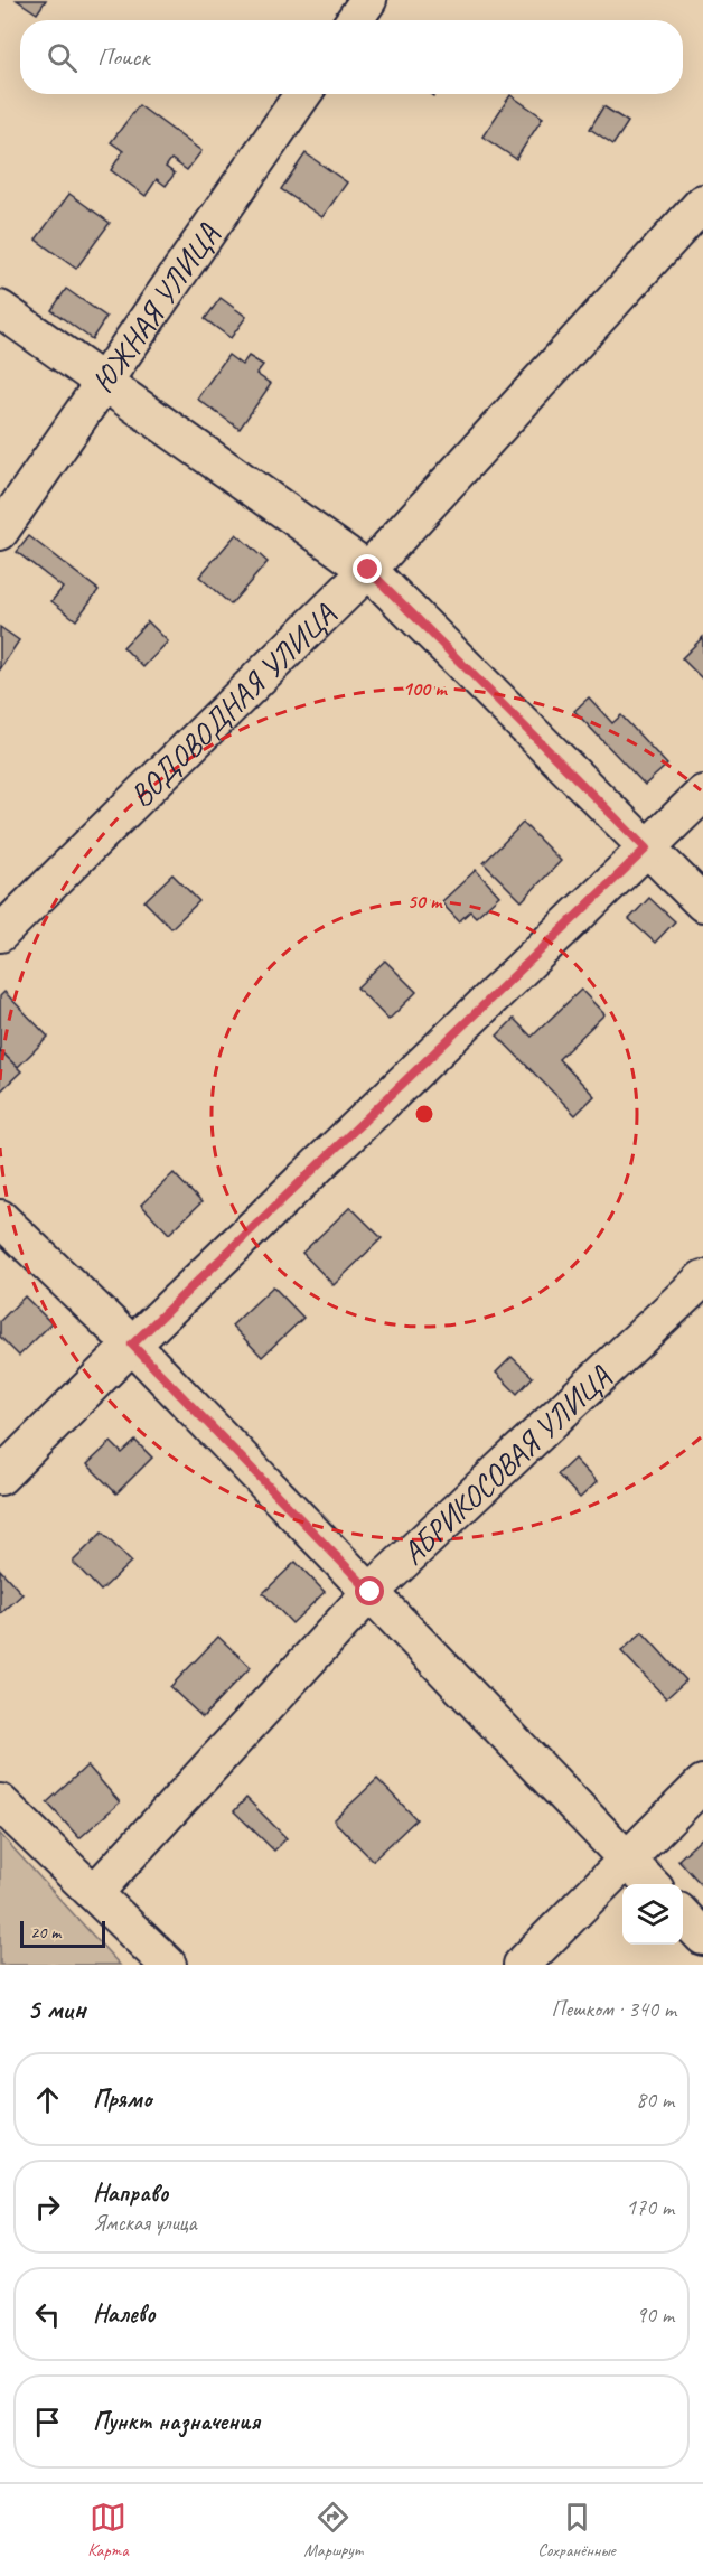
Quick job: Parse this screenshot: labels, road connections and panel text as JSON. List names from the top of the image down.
{
  "streets": {
    "street": ["ЮЖНАЯ УЛИЦА", "ВОДОВОДНАЯ УЛИЦА", "АБРИКОСОВАЯ УЛИЦА"]
  },
  "scale_bar": "20 m",
  "page": {
    "search": "Поиск",
    "scale": "20 m",
    "heading": ["5 мин", "Пешком · 340 m"],
    "list": [
      ["Прямо", "80 m"],
      ["Направо", "Ямская улица", "170 m"],
      ["Налево", "90 m"],
      "Пункт назначения"
    ],
    "nav": ["Карта", "Маршрут", "Сохранённые"]
  },
  "rings": ["100 m", "50 m"]
}
